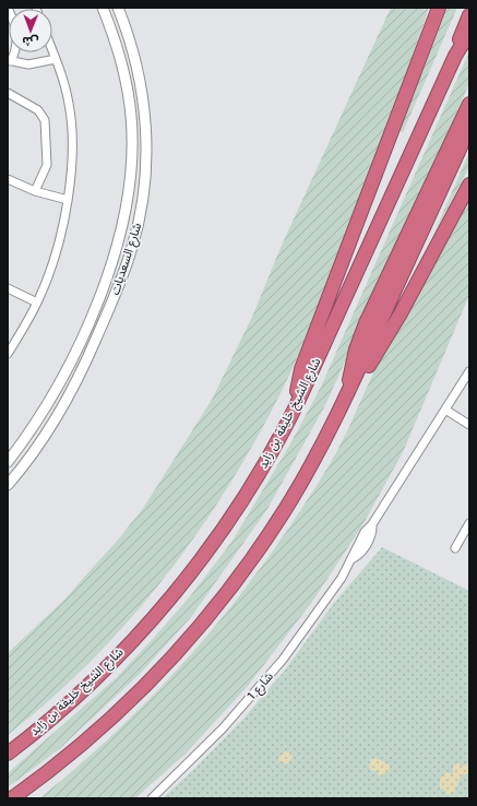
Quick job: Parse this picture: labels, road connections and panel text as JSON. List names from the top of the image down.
{
  "streets": {
    "highway": ["شارع الشيخ خليفة بن زايد"],
    "street": ["شارع السعديات", "شارع 1"]
  },
  "north": "bottom"
}
